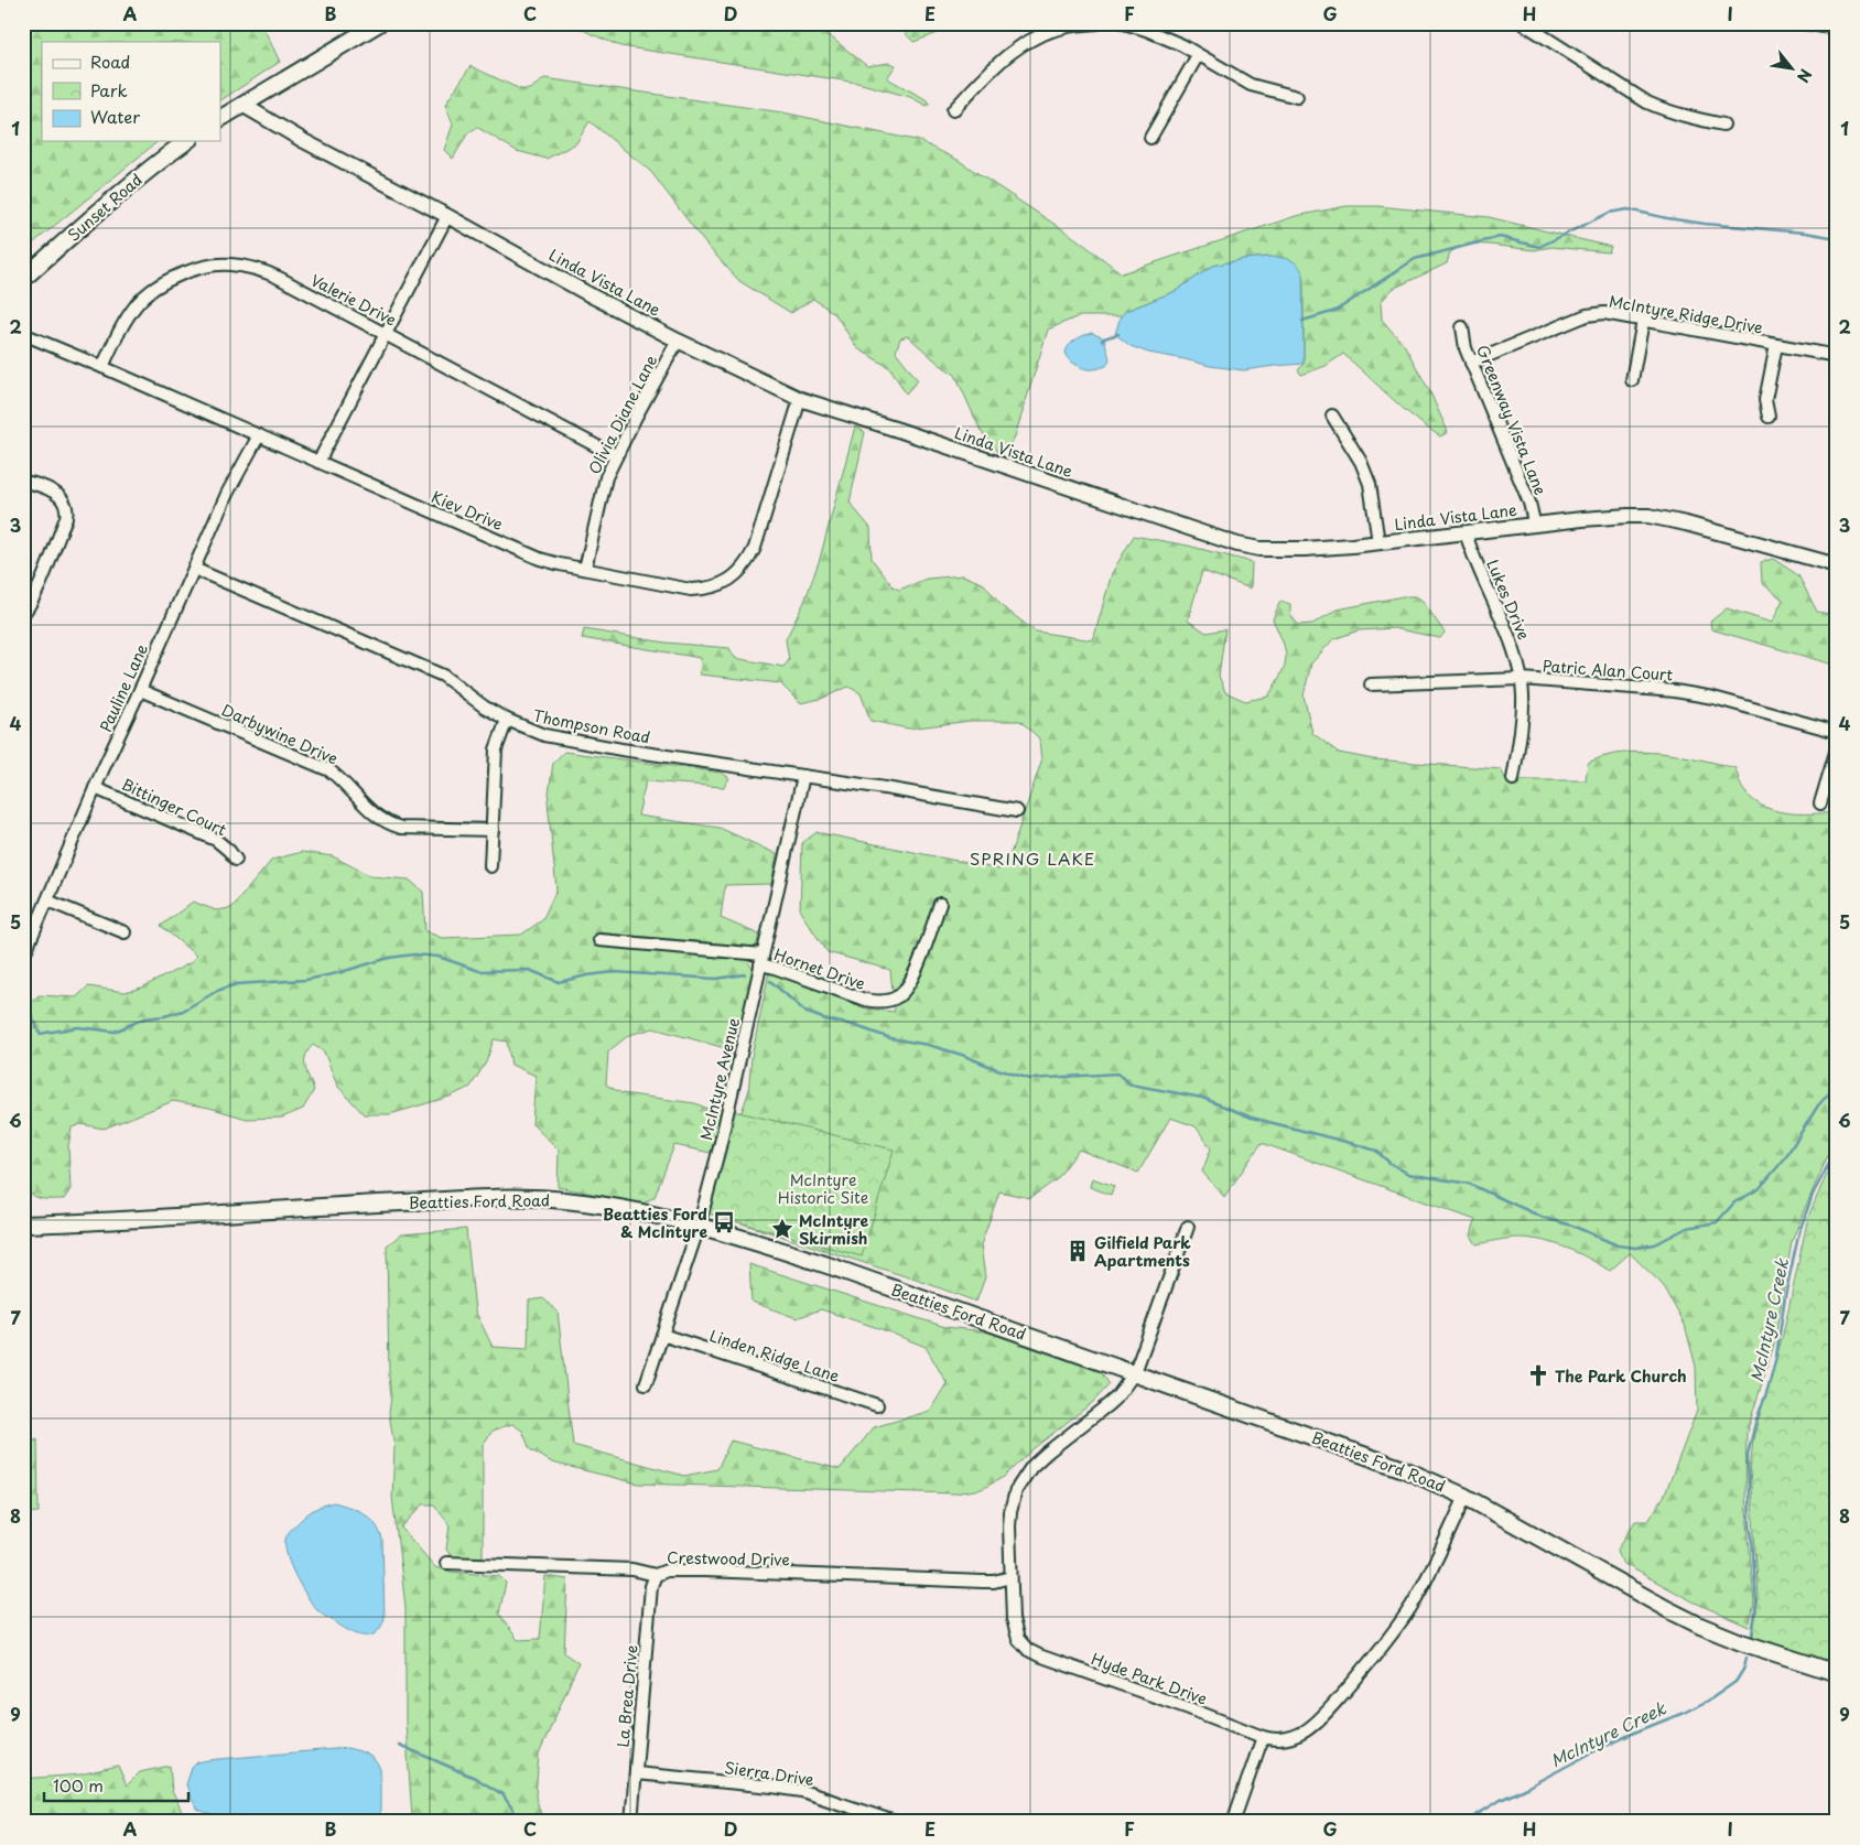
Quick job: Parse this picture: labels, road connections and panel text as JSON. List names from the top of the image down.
{
  "streets": {
    "main road": ["Sunset Road", "Beatties Ford Road"],
    "street": [
      "Linda Vista Lane",
      "Valerie Drive",
      "McIntyre Ridge Drive",
      "Olivia Diane Lane",
      "Greenway Vista Lane",
      "Kiev Drive",
      "Lukes Drive",
      "Patric Alan Court",
      "Pauline Lane",
      "Thompson Road",
      "Darbywine Drive",
      "Bittinger Court",
      "Hornet Drive",
      "McIntyre Avenue",
      "Linden Ridge Lane",
      "Crestwood Drive",
      "Hyde Park Drive",
      "La Brea Drive",
      "Sierra Drive"
    ]
  },
  "crossings": [
    ["Linda Vista Lane", "Olivia Diane Lane"],
    ["Linda Vista Lane", "Greenway Vista Lane"],
    ["Linda Vista Lane", "Kiev Drive"],
    ["Linda Vista Lane", "Lukes Drive"],
    ["Valerie Drive", "Olivia Diane Lane"],
    ["Valerie Drive", "Kiev Drive"],
    ["McIntyre Ridge Drive", "Greenway Vista Lane"],
    ["Olivia Diane Lane", "Kiev Drive"],
    ["Kiev Drive", "Pauline Lane"],
    ["Lukes Drive", "Patric Alan Court"],
    ["Pauline Lane", "Thompson Road"],
    ["Pauline Lane", "Darbywine Drive"],
    ["Pauline Lane", "Bittinger Court"],
    ["Thompson Road", "McIntyre Avenue"],
    ["Hornet Drive", "McIntyre Avenue"],
    ["McIntyre Avenue", "Beatties Ford Road"],
    ["McIntyre Avenue", "Linden Ridge Lane"],
    ["Beatties Ford Road", "Hyde Park Drive"],
    ["Crestwood Drive", "Hyde Park Drive"],
    ["Crestwood Drive", "La Brea Drive"],
    ["La Brea Drive", "Sierra Drive"]
  ],
  "districts": ["SPRING LAKE"],
  "water": ["McIntyre Creek"],
  "parks": ["McIntyre Historic Site"],
  "places": {
    "bus stop": ["Beatties Ford & McIntyre"],
    "place": ["McIntyre Skirmish"],
    "building": ["Gilfield Park Apartments"],
    "church": ["The Park Church"]
  },
  "legend": ["Road", "Park", "Water"],
  "scale_bar": "100 m",
  "north": "bottom right",
  "grid": {
    "columns": [
      "A",
      "B",
      "C",
      "D",
      "E",
      "F",
      "G",
      "H",
      "I"
    ],
    "rows": [
      "1",
      "2",
      "3",
      "4",
      "5",
      "6",
      "7",
      "8",
      "9"
    ]
  }
}
